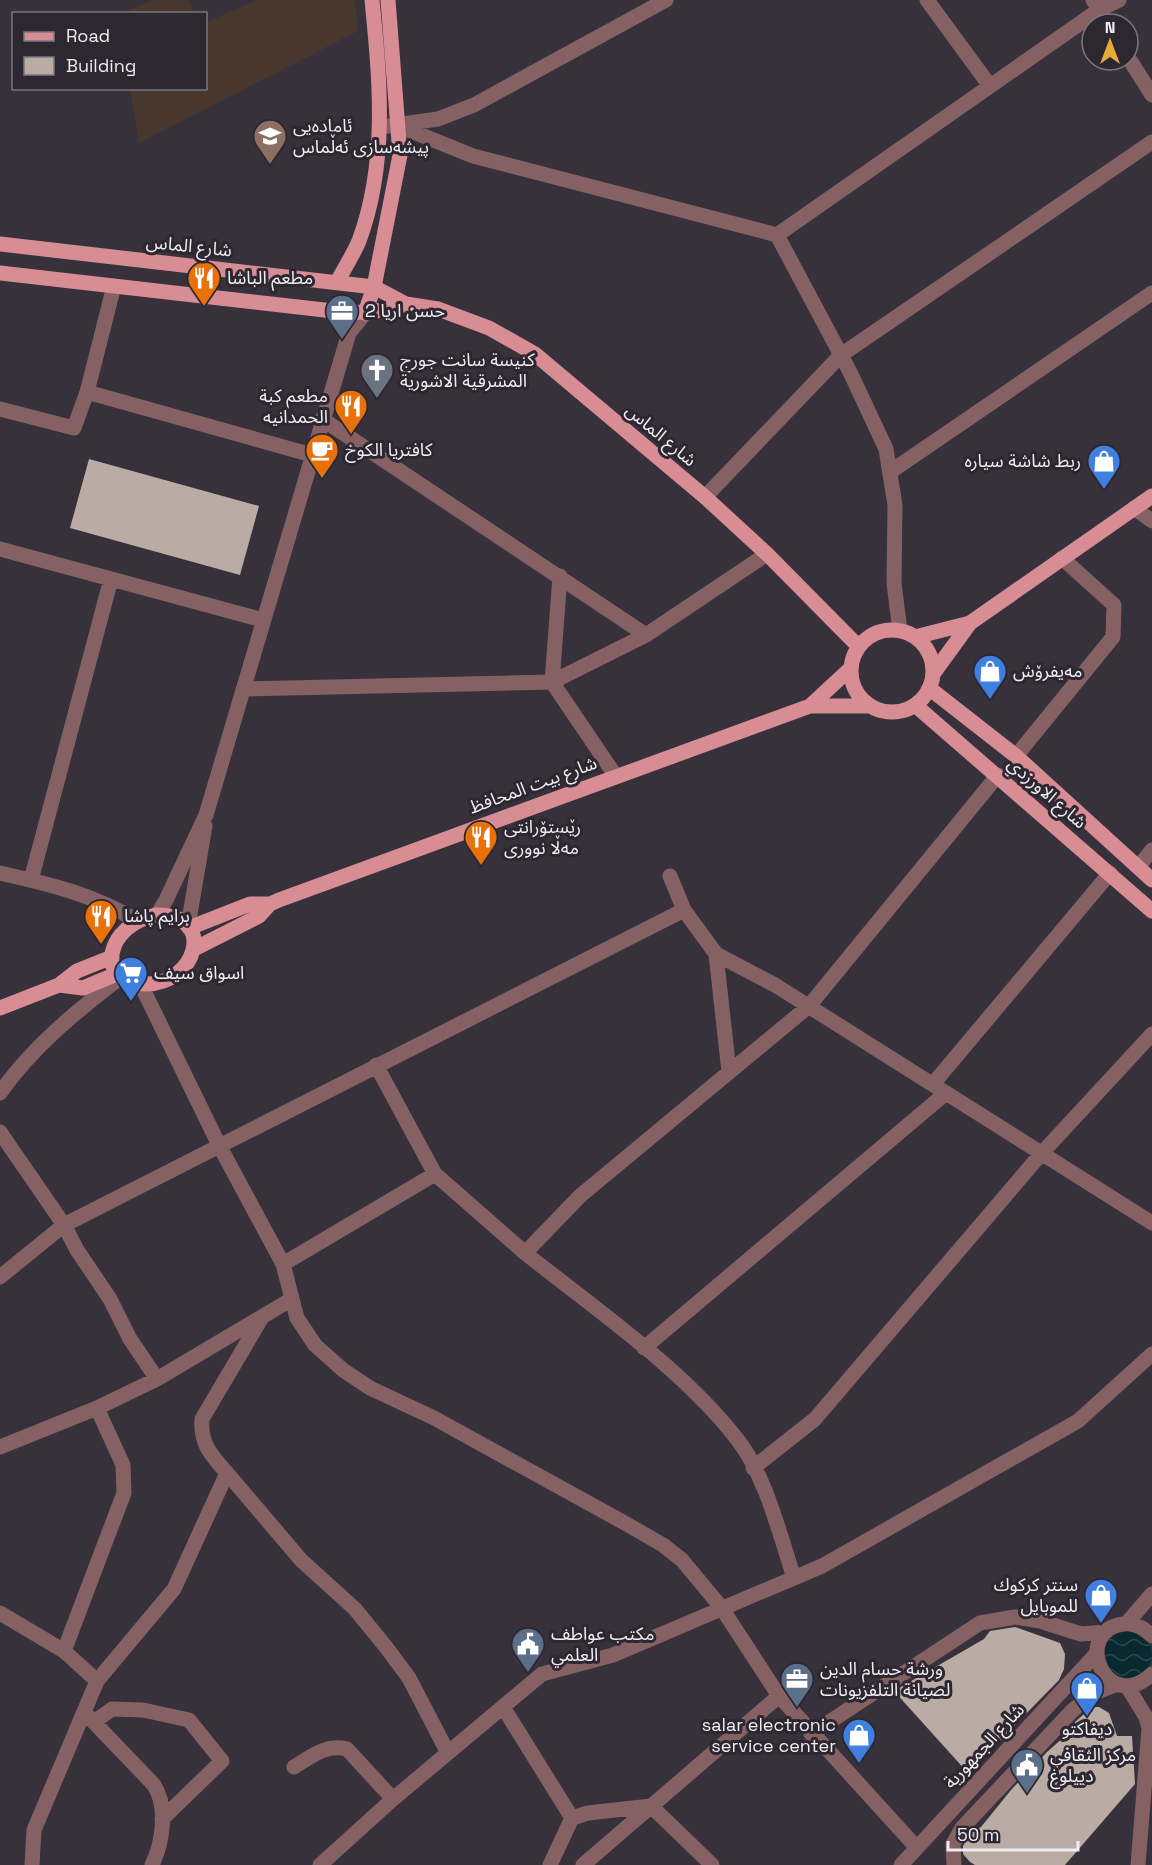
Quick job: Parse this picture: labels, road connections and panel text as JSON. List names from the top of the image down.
{
  "streets": {
    "main road": ["شارع الماس", "شارع بيت المحافظ", "شارع الاورزدي"],
    "street": ["شارع الجمهورية"]
  },
  "crossings": [
    ["شارع الماس", "شارع بيت المحافظ"],
    ["شارع الماس", "شارع الاورزدي"],
    ["شارع بيت المحافظ", "شارع الاورزدي"]
  ],
  "places": {
    "school or university": ["ئامادەیی پیشەسازی ئەڵماس"],
    "restaurant": [
      "مطعم الباشا",
      "مطعم كبة الحمدانيه",
      "رێستۆرانتی مەڵا نووری",
      "برایم پاشا"
    ],
    "office": ["حسن اريا 2", "ورشة حسام الدين لصيانة التلفزيونات"],
    "church": ["كنيسة سانت جورج المشرقية الاشورية"],
    "cafe": ["كافتريا الكوخ"],
    "shop": [
      "ربط شاشة سياره",
      "مەیفرۆش",
      "سنتر كركوك للموبايل",
      "ديفاكتو",
      "salar electronic service center"
    ],
    "supermarket": ["اسواق سيف"],
    "public building": ["مكتب عواطف العلمي", "مركز الثقافي دييلوغ"]
  },
  "legend": ["Road", "Building"],
  "scale_bar": "50 m",
  "north": "top"
}
